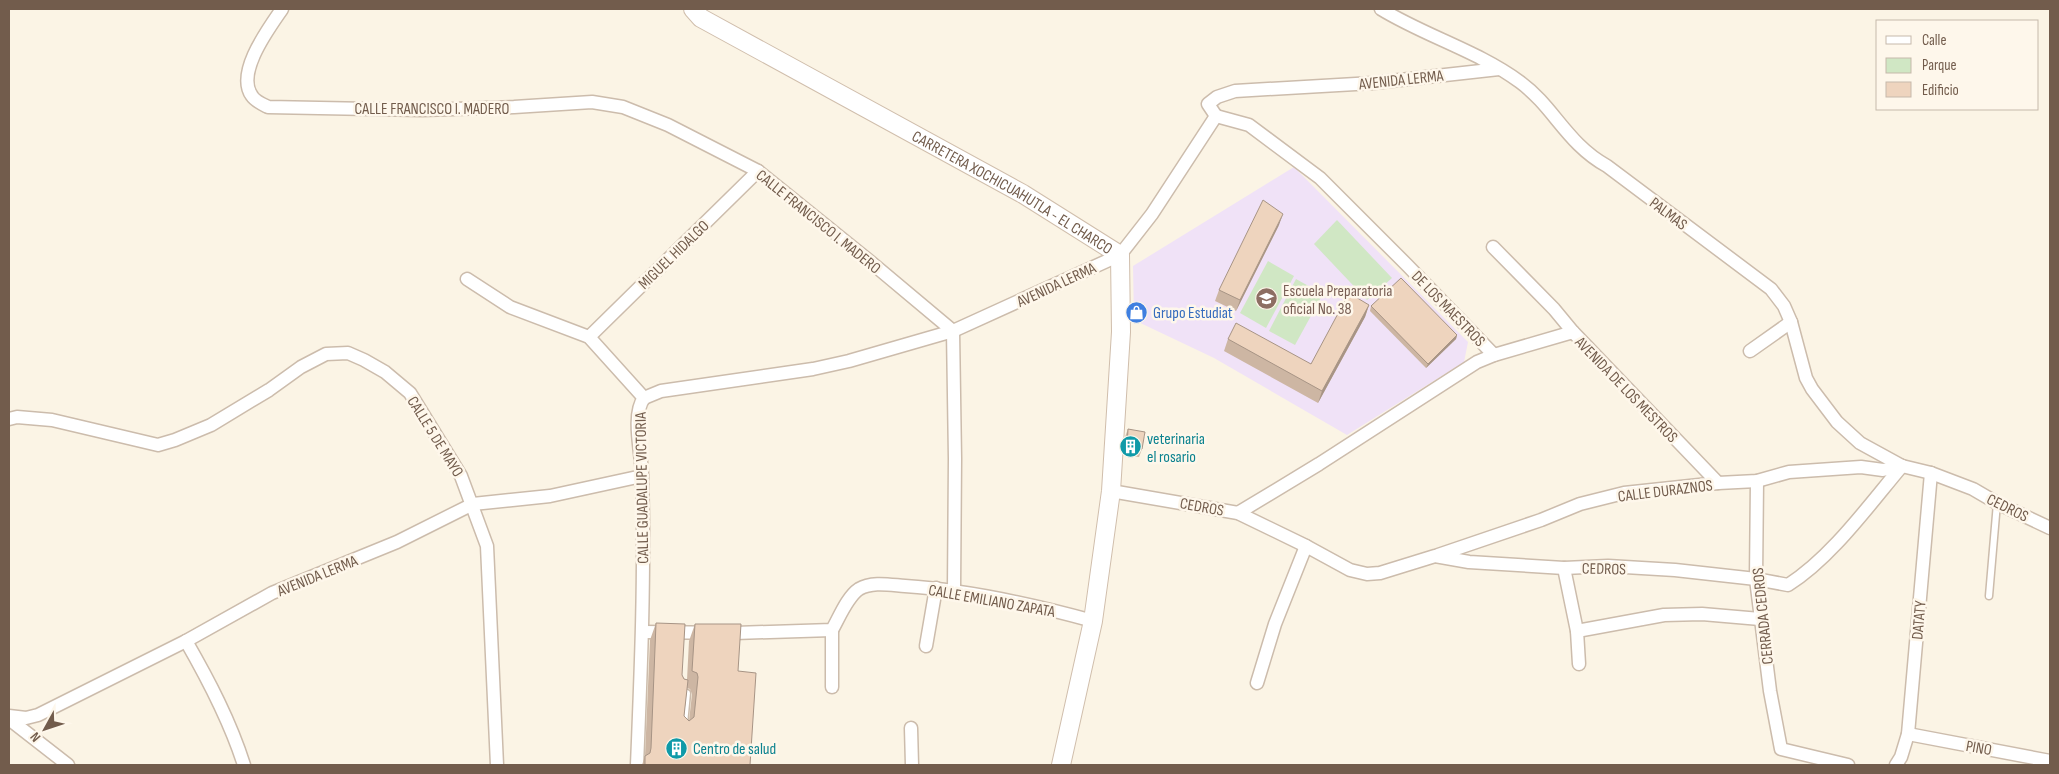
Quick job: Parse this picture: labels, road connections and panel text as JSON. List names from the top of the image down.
{
  "streets": {
    "main road": ["CARRETERA XOCHICUAHUTLA - EL CHARCO"],
    "street": [
      "AVENIDA LERMA",
      "CALLE FRANCISCO I. MADERO",
      "PALMAS",
      "MIGUEL HIDALGO",
      "DE LOS MAESTROS",
      "AVENIDA DE LOS MESTROS",
      "CALLE 5 DE MAYO",
      "CALLE GUADALUPE VICTORIA",
      "CALLE DURAZNOS",
      "CEDROS",
      "CALLE EMILIANO ZAPATA",
      "CERRADA CEDROS",
      "DATATY",
      "PINO"
    ]
  },
  "crossings": [
    ["AVENIDA LERMA", "CALLE FRANCISCO I. MADERO"],
    ["AVENIDA LERMA", "CARRETERA XOCHICUAHUTLA - EL CHARCO"],
    ["AVENIDA LERMA", "PALMAS"],
    ["AVENIDA LERMA", "DE LOS MAESTROS"],
    ["AVENIDA LERMA", "CALLE 5 DE MAYO"],
    ["AVENIDA LERMA", "CALLE GUADALUPE VICTORIA"],
    ["CALLE FRANCISCO I. MADERO", "MIGUEL HIDALGO"],
    ["CARRETERA XOCHICUAHUTLA - EL CHARCO", "CEDROS"],
    ["CARRETERA XOCHICUAHUTLA - EL CHARCO", "CALLE EMILIANO ZAPATA"],
    ["PALMAS", "CALLE DURAZNOS"],
    ["PALMAS", "CEDROS"],
    ["MIGUEL HIDALGO", "CALLE GUADALUPE VICTORIA"],
    ["DE LOS MAESTROS", "AVENIDA DE LOS MESTROS"],
    ["DE LOS MAESTROS", "CEDROS"],
    ["AVENIDA DE LOS MESTROS", "CALLE DURAZNOS"],
    ["CALLE DURAZNOS", "CEDROS"],
    ["CALLE DURAZNOS", "CERRADA CEDROS"],
    ["CEDROS", "CERRADA CEDROS"],
    ["CEDROS", "DATATY"],
    ["DATATY", "PINO"]
  ],
  "places": {
    "school or university": ["Escuela Preparatoria oficial No. 38"],
    "shop": ["Grupo Estudiat"],
    "building": ["veterinaria el rosario", "Centro de salud"]
  },
  "legend": ["Calle", "Parque", "Edificio"],
  "north": "bottom left"
}
